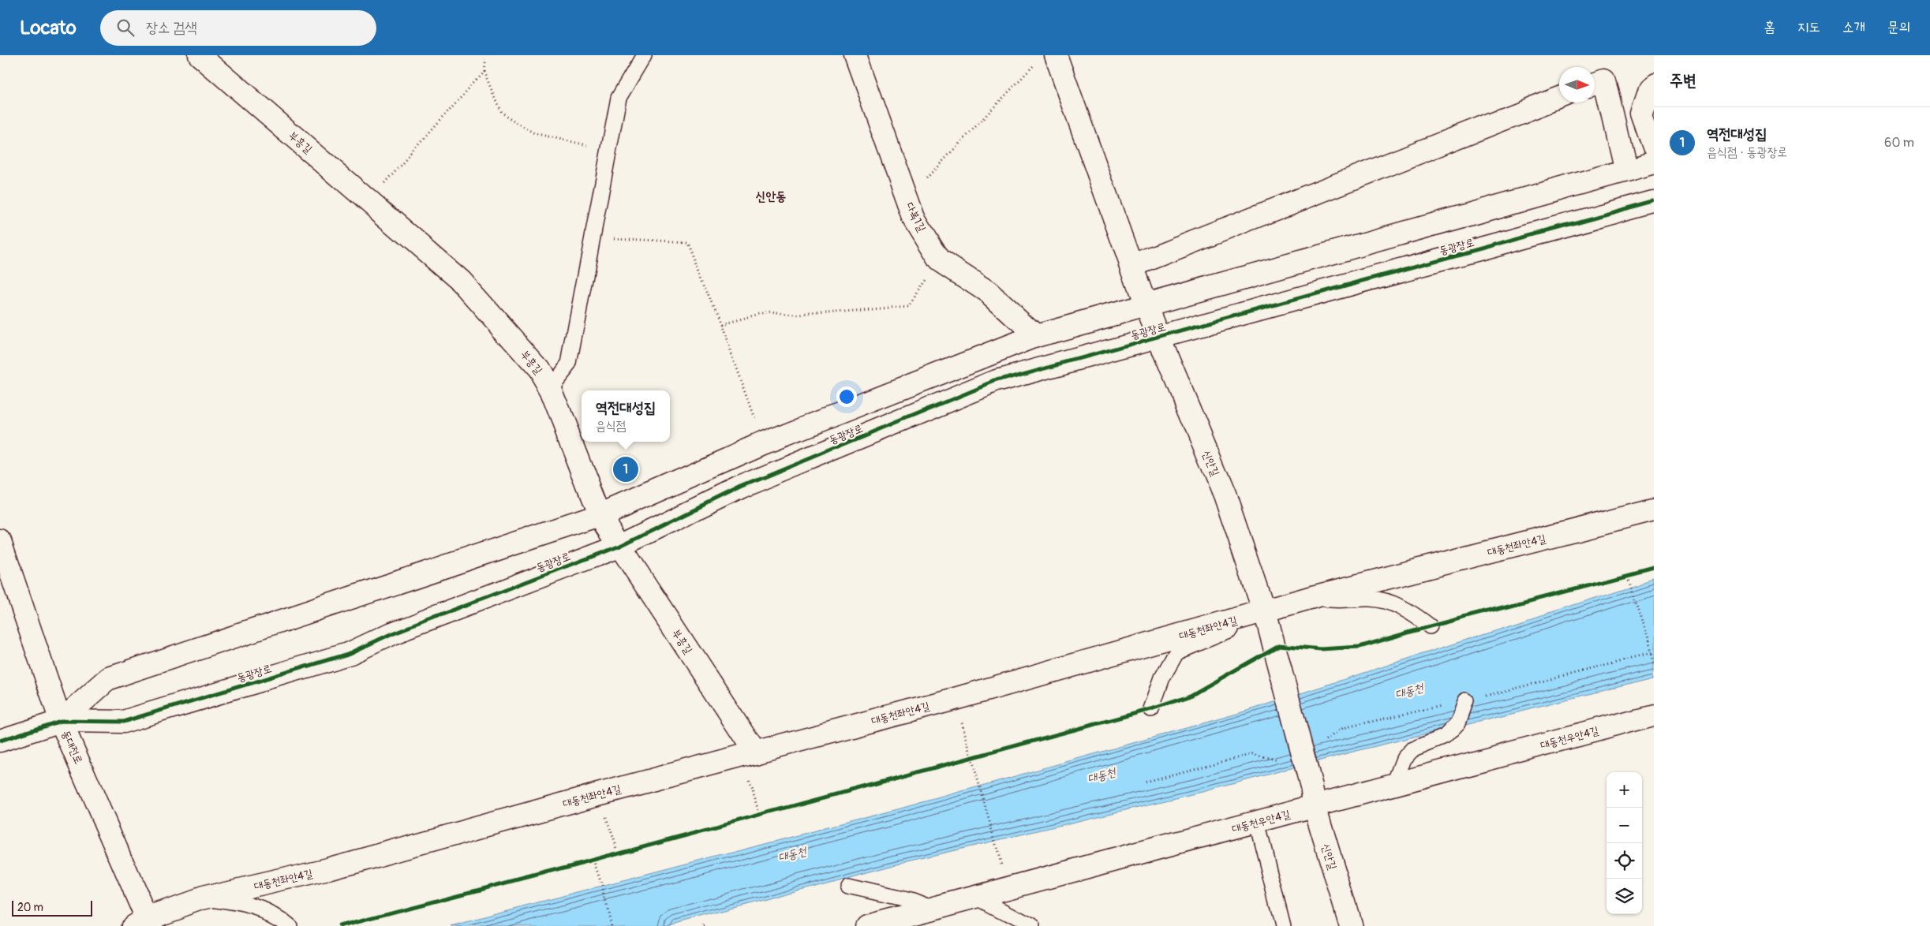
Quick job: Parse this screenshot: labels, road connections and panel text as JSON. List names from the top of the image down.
{
  "streets": {
    "street": [
      "부흥길",
      "다복1길",
      "동광장로",
      "신안길",
      "대동천좌안4길",
      "대동천우안4길",
      "동대전로"
    ]
  },
  "crossings": [
    ["부흥길", "동광장로"],
    ["부흥길", "대동천좌안4길"],
    ["다복1길", "동광장로"],
    ["동광장로", "신안길"],
    ["동광장로", "동대전로"],
    ["신안길", "대동천좌안4길"],
    ["신안길", "대동천우안4길"],
    ["대동천좌안4길", "동대전로"]
  ],
  "districts": ["신안동"],
  "water": ["대동천"],
  "scale_bar": "20 m",
  "north": "right",
  "page": {
    "header": "Locato",
    "search": "장소 검색",
    "nav": [
      "홈",
      "지도",
      "소개",
      "문의"
    ],
    "heading": "주변",
    "list": [
      {
        "mark": "1",
        "name": "역전대성집",
        "note": "음식점 · 동광장로",
        "value": "60 m"
      }
    ],
    "popup": ["역전대성집", "음식점"],
    "pins": "1",
    "map_buttons": ["+", "−"],
    "scale": "20 m"
  }
}
